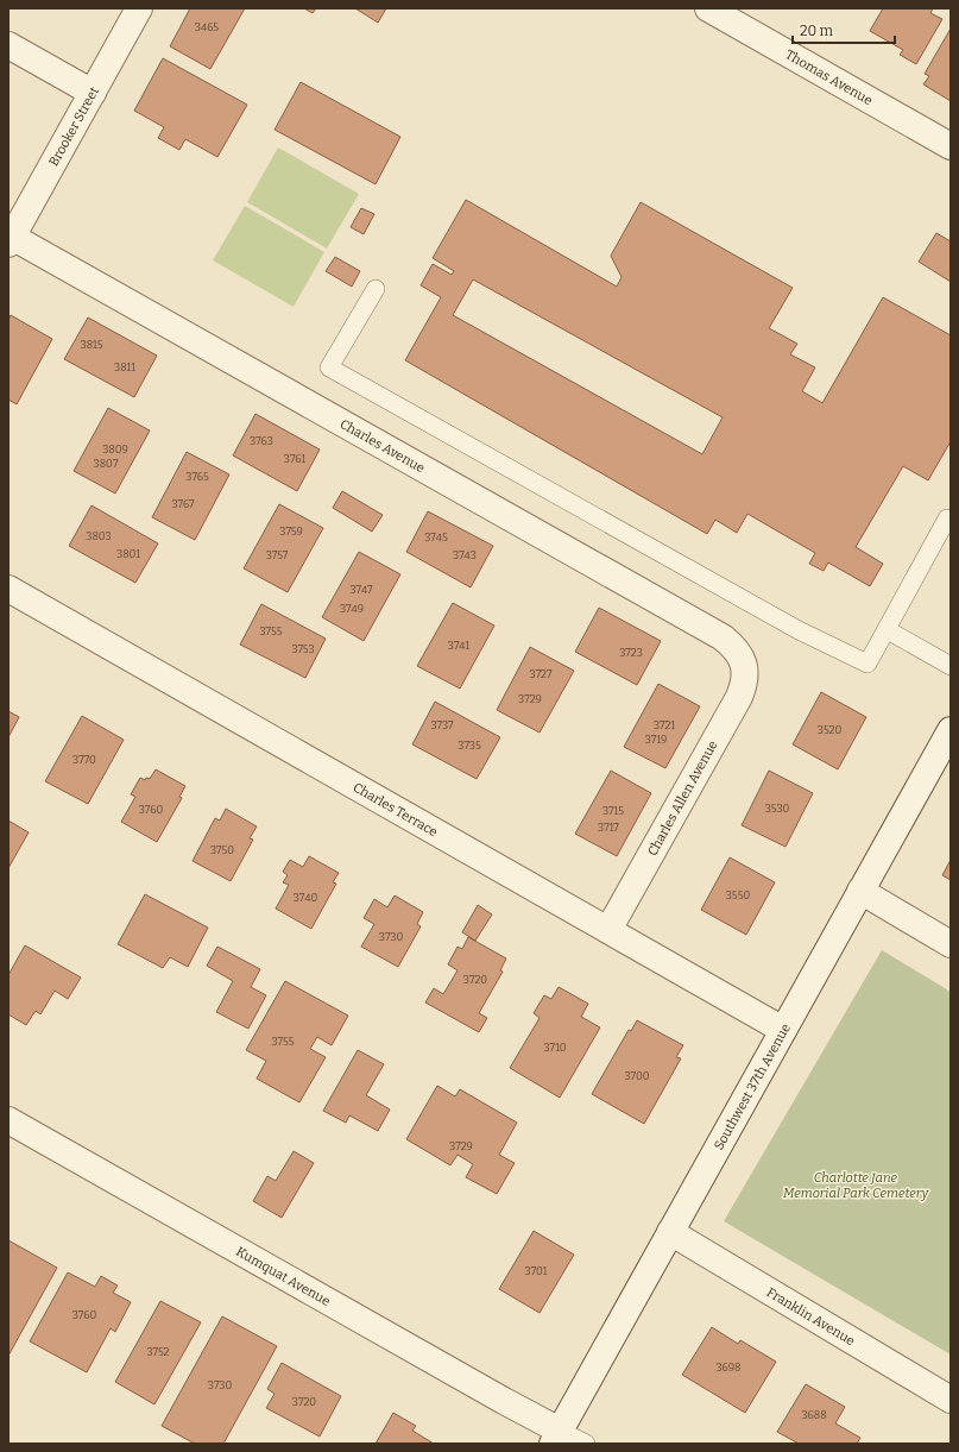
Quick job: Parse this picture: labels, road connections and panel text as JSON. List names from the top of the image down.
{
  "streets": {
    "street": [
      "Thomas Avenue",
      "Brooker Street",
      "Charles Avenue",
      "Charles Allen Avenue",
      "Charles Terrace",
      "Southwest 37th Avenue",
      "Kumquat Avenue",
      "Franklin Avenue"
    ]
  },
  "crossings": [
    ["Brooker Street", "Charles Avenue"],
    ["Charles Avenue", "Charles Allen Avenue"],
    ["Charles Allen Avenue", "Charles Terrace"],
    ["Charles Terrace", "Southwest 37th Avenue"],
    ["Southwest 37th Avenue", "Kumquat Avenue"],
    ["Southwest 37th Avenue", "Franklin Avenue"]
  ],
  "parks": ["Charlotte Jane Memorial Park Cemetery"],
  "house_numbers": [
    "3465",
    "3815",
    "3811",
    "3763",
    "3809",
    "3761",
    "3807",
    "3765",
    "3767",
    "3759",
    "3803",
    "3745",
    "3801",
    "3757",
    "3743",
    "3747",
    "3749",
    "3755",
    "3741",
    "3753",
    "3723",
    "3727",
    "3729",
    "3737",
    "3721",
    "3520",
    "3719",
    "3735",
    "3770",
    "3530",
    "3760",
    "3715",
    "3717",
    "3750",
    "3550",
    "3740",
    "3730",
    "3720",
    "3755",
    "3710",
    "3700",
    "3729",
    "3701",
    "3760",
    "3752",
    "3698",
    "3730",
    "3720",
    "3688"
  ],
  "scale_bar": "20 m"
}
